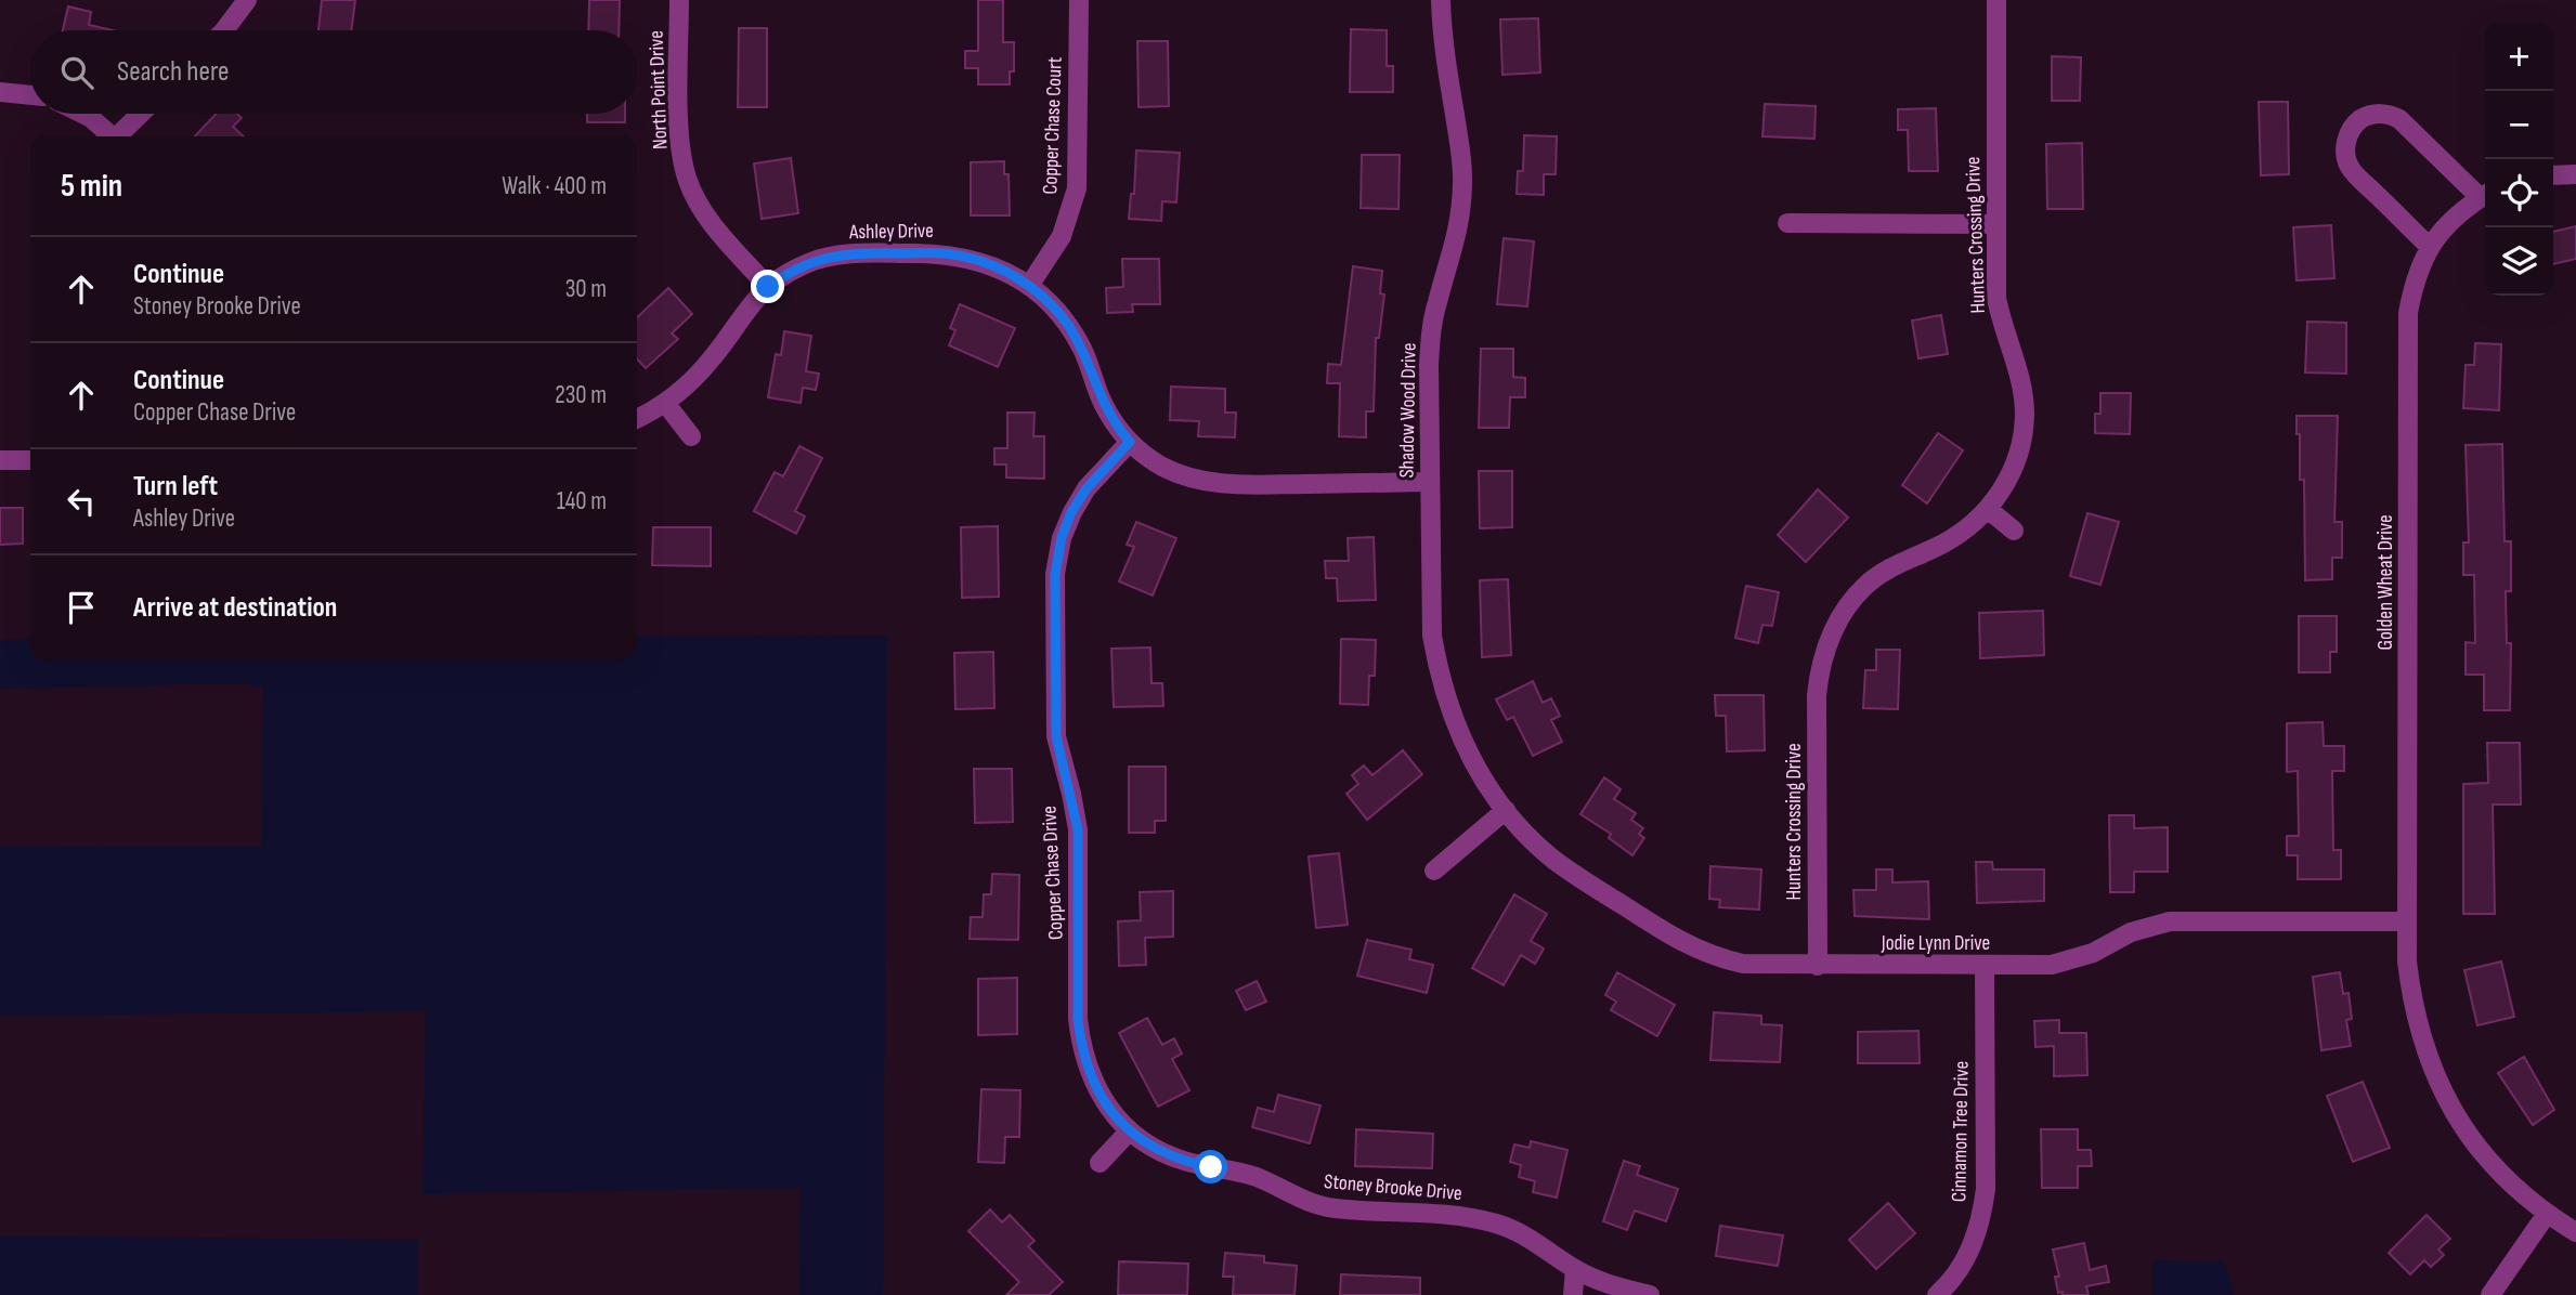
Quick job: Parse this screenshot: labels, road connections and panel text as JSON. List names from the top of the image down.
{
  "streets": {
    "street": [
      "North Point Drive",
      "Copper Chase Court",
      "Ashley Drive",
      "Hunters Crossing Drive",
      "Shadow Wood Drive",
      "Golden Wheat Drive",
      "Copper Chase Drive",
      "Jodie Lynn Drive",
      "Cinnamon Tree Drive",
      "Stoney Brooke Drive"
    ]
  },
  "crossings": [
    ["North Point Drive", "Ashley Drive"],
    ["Copper Chase Court", "Ashley Drive"],
    ["Ashley Drive", "Shadow Wood Drive"],
    ["Ashley Drive", "Copper Chase Drive"],
    ["Hunters Crossing Drive", "Jodie Lynn Drive"],
    ["Shadow Wood Drive", "Jodie Lynn Drive"],
    ["Golden Wheat Drive", "Jodie Lynn Drive"],
    ["Copper Chase Drive", "Stoney Brooke Drive"],
    ["Jodie Lynn Drive", "Cinnamon Tree Drive"]
  ],
  "page": {
    "map_buttons": ["+", "−"],
    "search": "Search here",
    "heading": ["5 min", "Walk · 400 m"],
    "list": [
      ["Continue", "Stoney Brooke Drive", "30 m"],
      ["Continue", "Copper Chase Drive", "230 m"],
      ["Turn left", "Ashley Drive", "140 m"],
      "Arrive at destination"
    ]
  }
}
